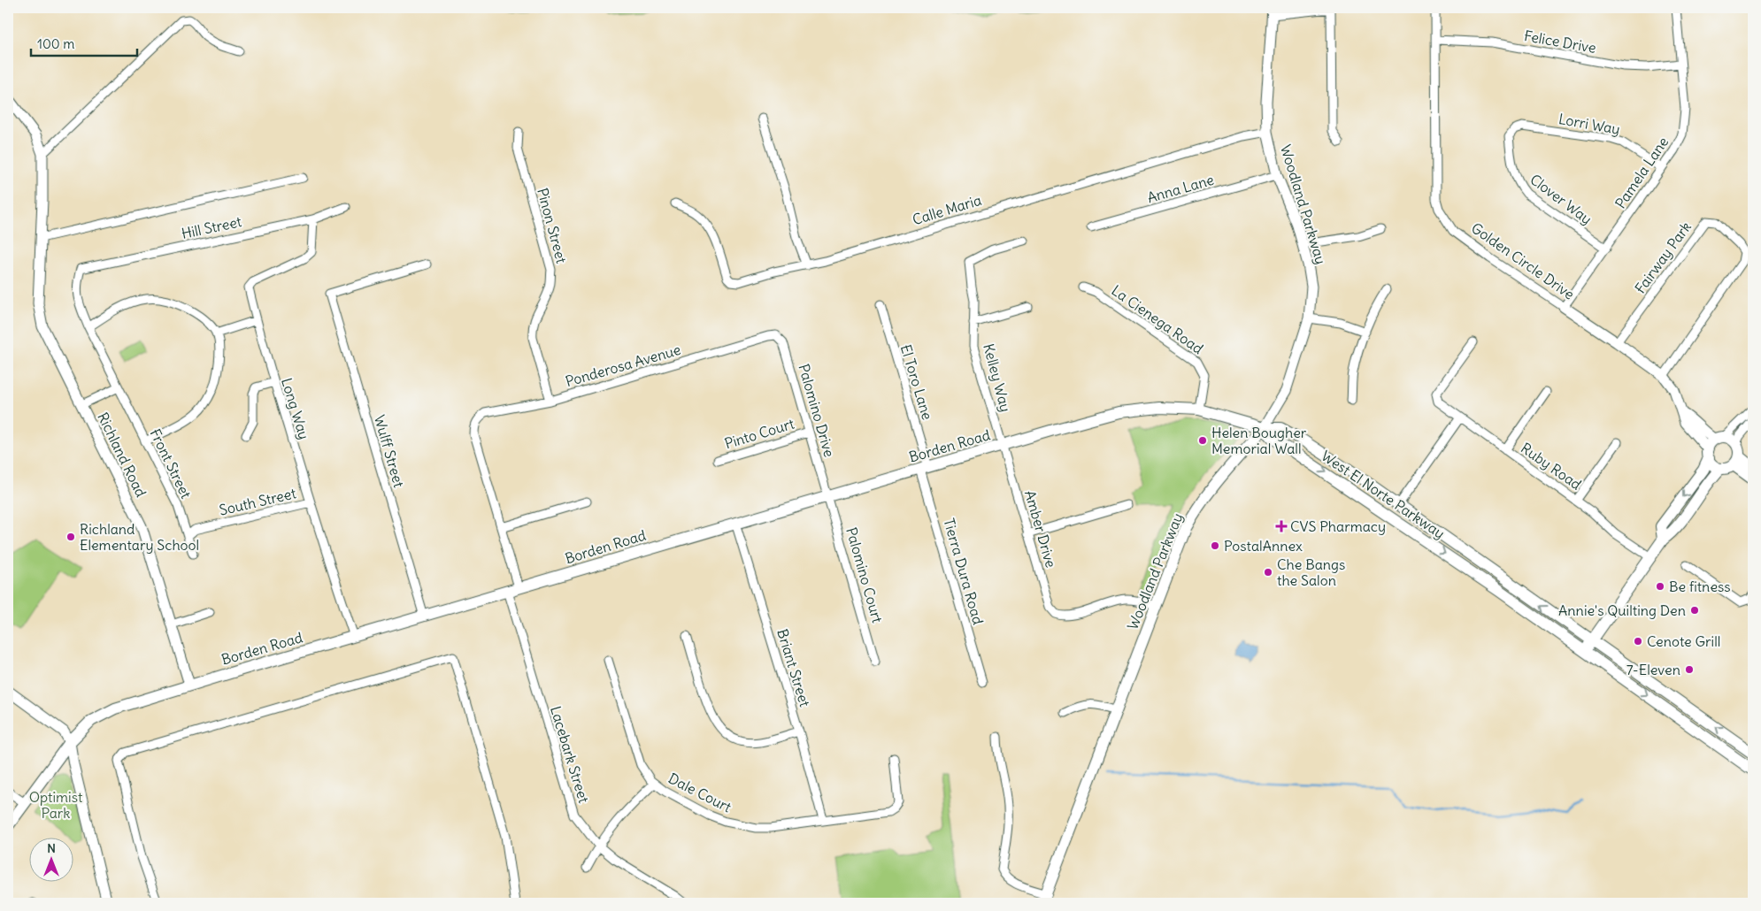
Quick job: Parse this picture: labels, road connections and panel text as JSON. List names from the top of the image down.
{
  "streets": {
    "main road": ["Woodland Parkway", "Borden Road", "West El Norte Parkway"],
    "street": [
      "Felice Drive",
      "Lorri Way",
      "Pamela Lane",
      "Anna Lane",
      "Clover Way",
      "Calle Maria",
      "Pinon Street",
      "Hill Street",
      "Fairway Park",
      "Golden Circle Drive",
      "La Cienega Road",
      "Ponderosa Avenue",
      "Kelley Way",
      "El Toro Lane",
      "Long Way",
      "Palomino Drive",
      "Pinto Court",
      "Wulff Street",
      "Richland Road",
      "Front Street",
      "Ruby Road",
      "South Street",
      "Amber Drive",
      "Tierra Dura Road",
      "Palomino Court",
      "Briant Street",
      "Lacebark Street",
      "Dale Court"
    ]
  },
  "crossings": [
    ["Felice Drive", "Pamela Lane"],
    ["Felice Drive", "Golden Circle Drive"],
    ["Lorri Way", "Pamela Lane"],
    ["Lorri Way", "Clover Way"],
    ["Pamela Lane", "Clover Way"],
    ["Pamela Lane", "Golden Circle Drive"],
    ["Anna Lane", "Woodland Parkway"],
    ["Woodland Parkway", "Calle Maria"],
    ["Woodland Parkway", "Borden Road"],
    ["Woodland Parkway", "West El Norte Parkway"],
    ["Woodland Parkway", "Amber Drive"],
    ["Pinon Street", "Ponderosa Avenue"],
    ["Hill Street", "Long Way"],
    ["Hill Street", "Front Street"],
    ["Fairway Park", "Golden Circle Drive"],
    ["La Cienega Road", "Borden Road"],
    ["Ponderosa Avenue", "Palomino Drive"],
    ["Kelley Way", "Borden Road"],
    ["Kelley Way", "Amber Drive"],
    ["El Toro Lane", "Borden Road"],
    ["El Toro Lane", "Tierra Dura Road"],
    ["Long Way", "Borden Road"],
    ["Long Way", "South Street"],
    ["Palomino Drive", "Pinto Court"],
    ["Palomino Drive", "Borden Road"],
    ["Palomino Drive", "Palomino Court"],
    ["Borden Road", "Wulff Street"],
    ["Borden Road", "Richland Road"],
    ["Borden Road", "West El Norte Parkway"],
    ["Borden Road", "Amber Drive"],
    ["Borden Road", "Tierra Dura Road"],
    ["Borden Road", "Palomino Court"],
    ["Borden Road", "Briant Street"],
    ["Borden Road", "Lacebark Street"],
    ["Front Street", "South Street"],
    ["Briant Street", "Dale Court"]
  ],
  "parks": ["Optimist Park"],
  "places": {
    "other": [
      "Helen Bougher Memorial Wall",
      "Richland Elementary School",
      "PostalAnnex",
      "Che Bangs the Salon",
      "Be fitness",
      "Annie's Quilting Den",
      "Cenote Grill",
      "7-Eleven"
    ],
    "health": ["CVS Pharmacy"]
  },
  "scale_bar": "100 m",
  "north": "top"
}
